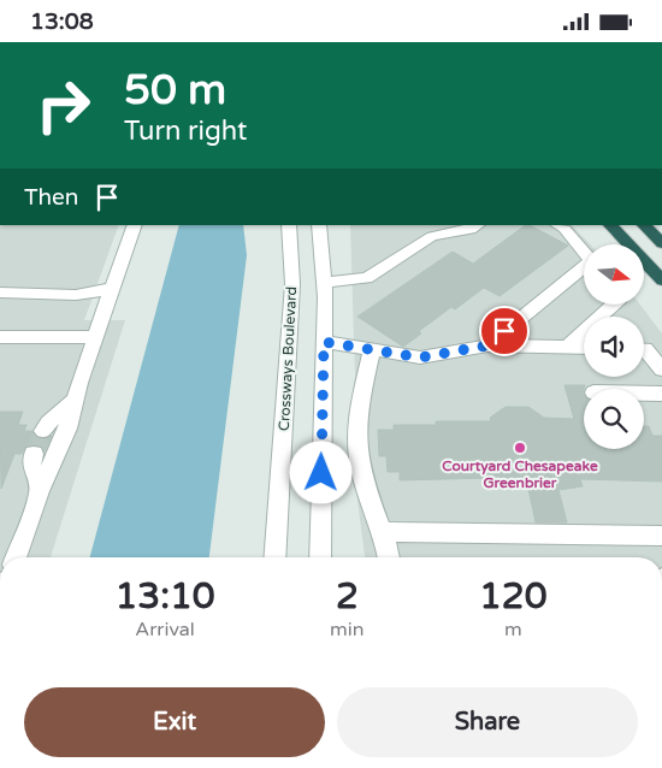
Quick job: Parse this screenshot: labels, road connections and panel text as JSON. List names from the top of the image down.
{
  "streets": {
    "street": ["Crossways Boulevard"]
  },
  "places": ["Courtyard Chesapeake Greenbrier"],
  "north": "right",
  "page": {
    "status": "13:08",
    "turn": ["50 m", "Turn right"],
    "then": "Then",
    "eta": [
      "13:10",
      "Arrival",
      "2",
      "min",
      "120",
      "m"
    ],
    "buttons": ["Exit", "Share"]
  }
}
